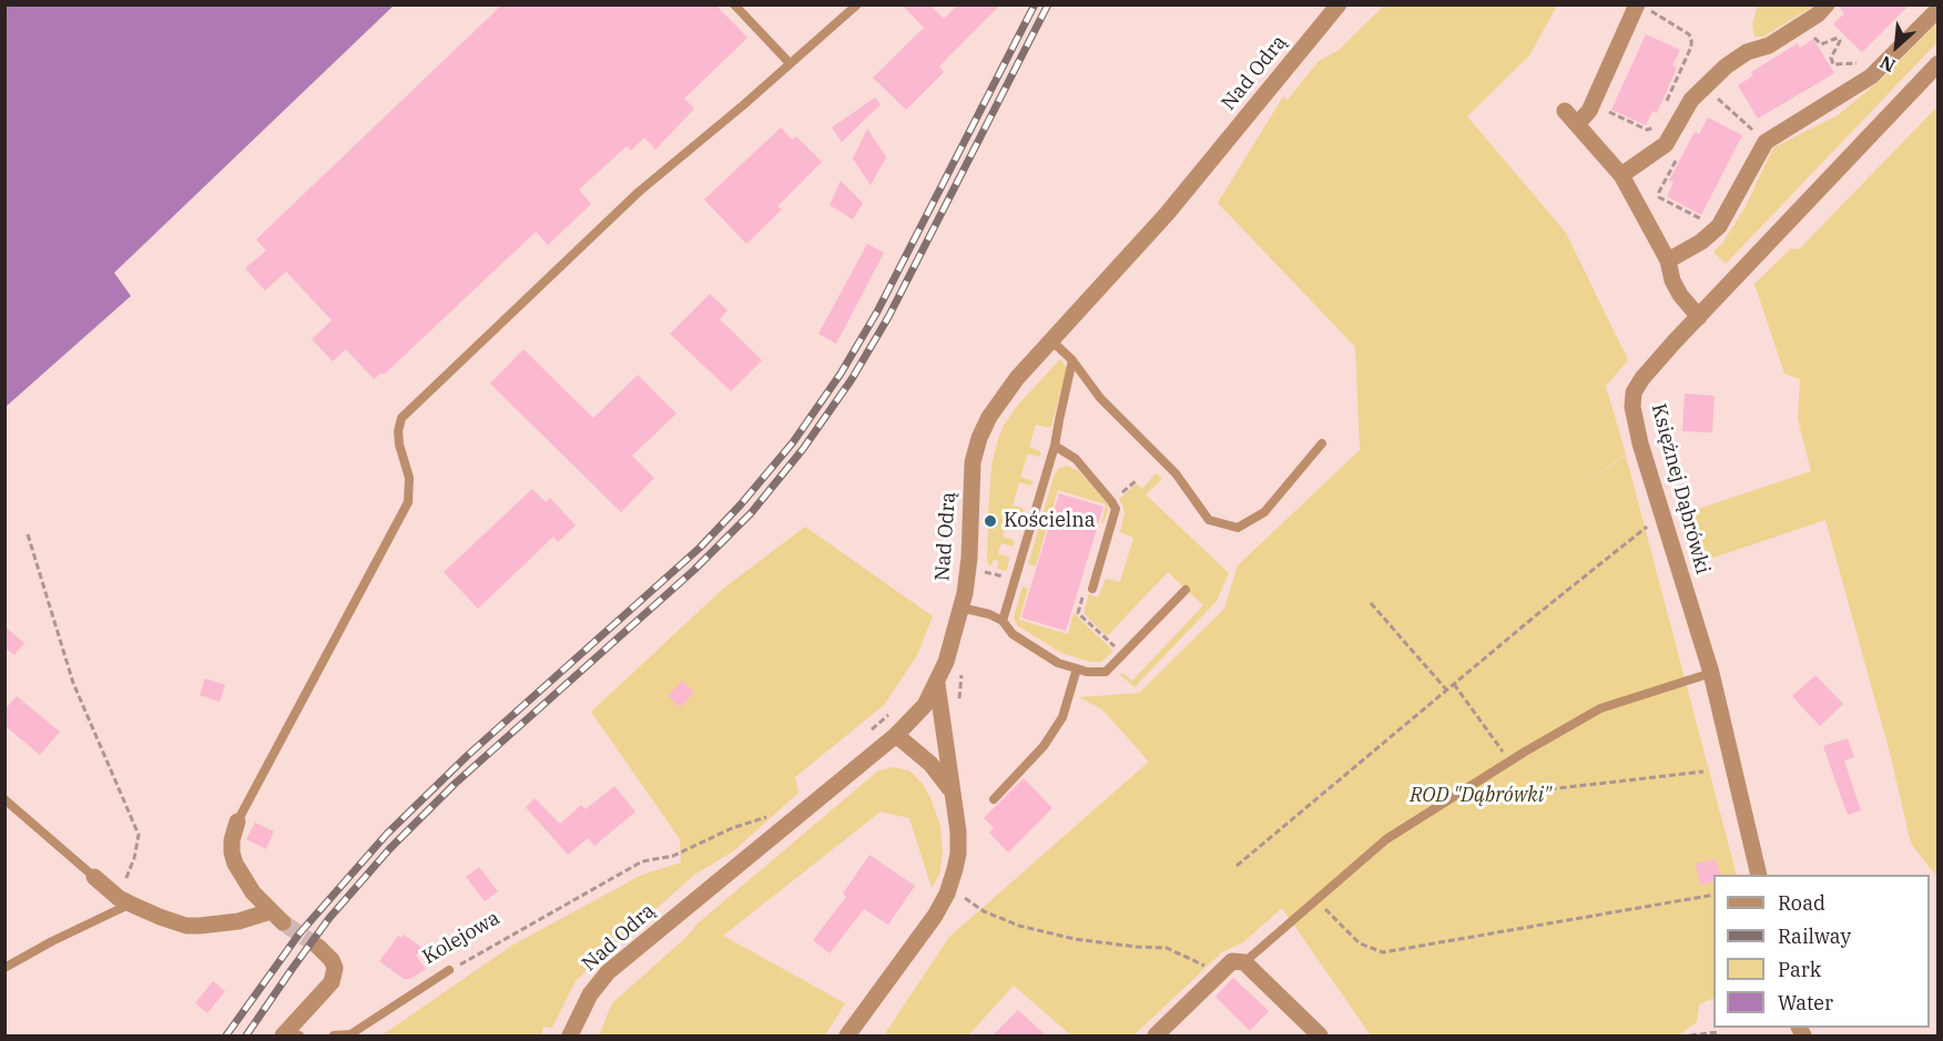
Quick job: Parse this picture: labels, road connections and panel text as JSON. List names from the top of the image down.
{
  "streets": {
    "street": ["Nad Odrą", "Księżnej Dąbrówki"],
    "lane": ["Kolejowa"]
  },
  "parks": ["ROD \"Dąbrówki\""],
  "places": ["Kościelna"],
  "legend": [
    "Road",
    "Railway",
    "Park",
    "Water"
  ],
  "north": "bottom left"
}
